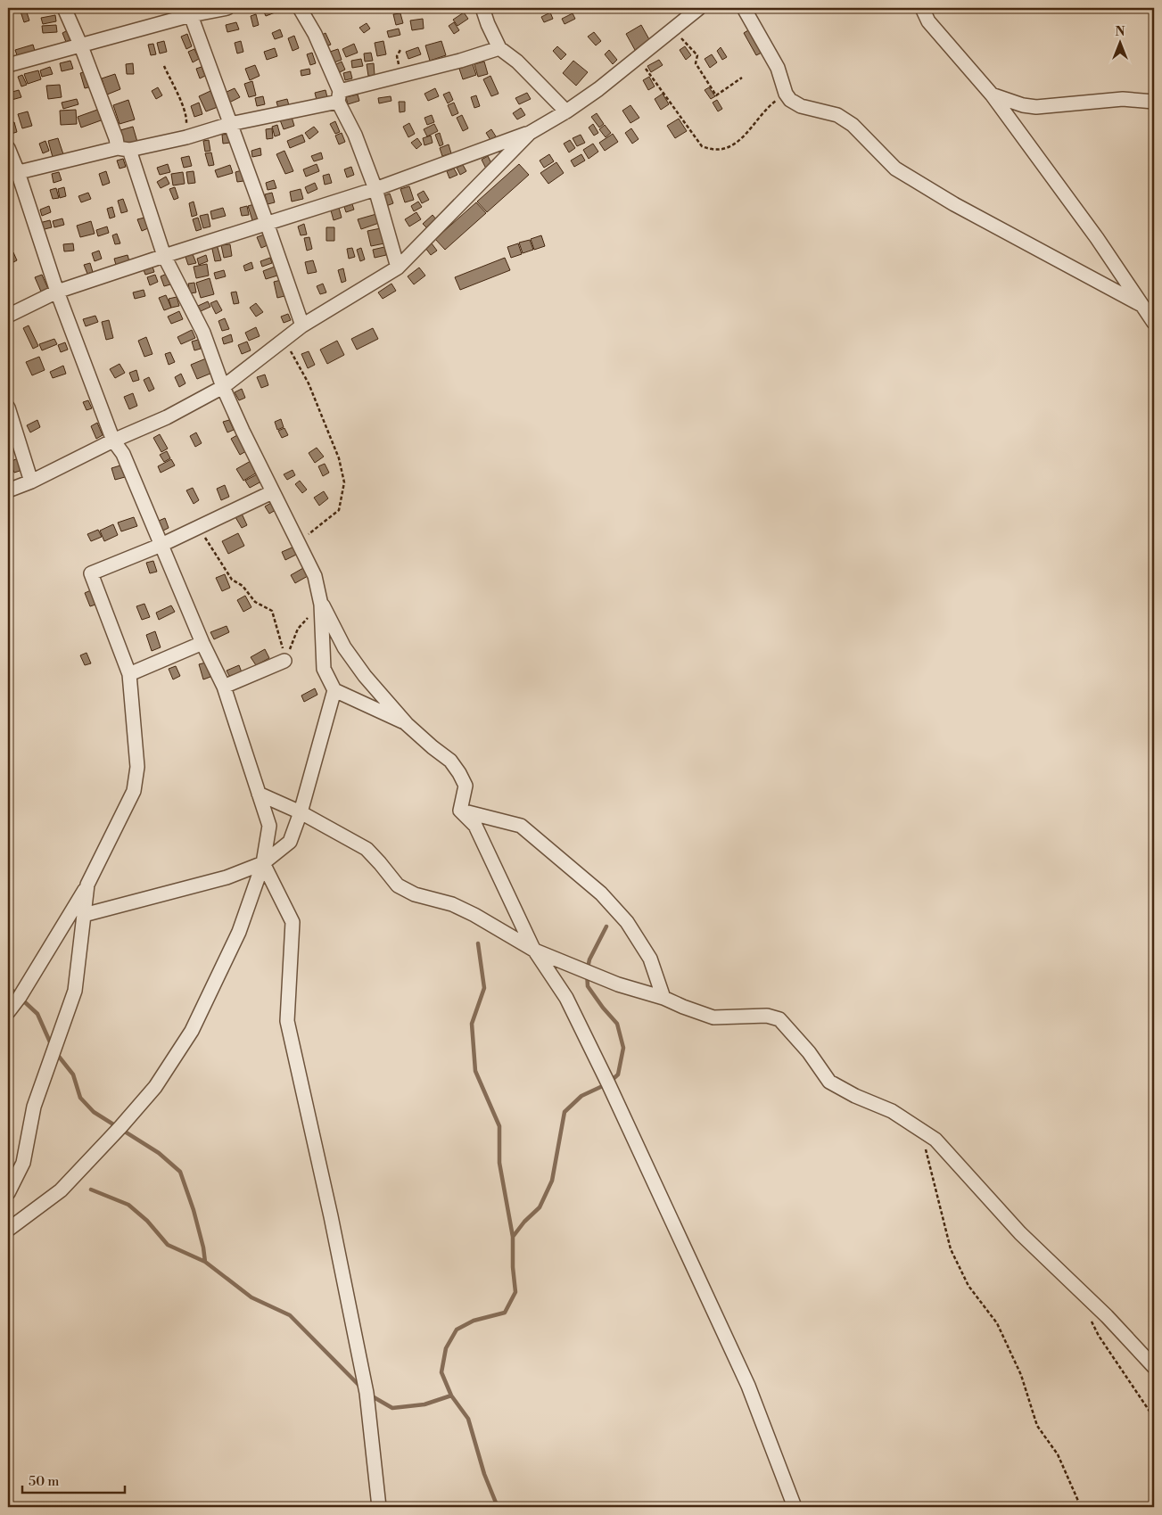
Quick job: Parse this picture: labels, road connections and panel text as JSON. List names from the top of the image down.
{
  "scale_bar": "50 m",
  "north": "top"
}
